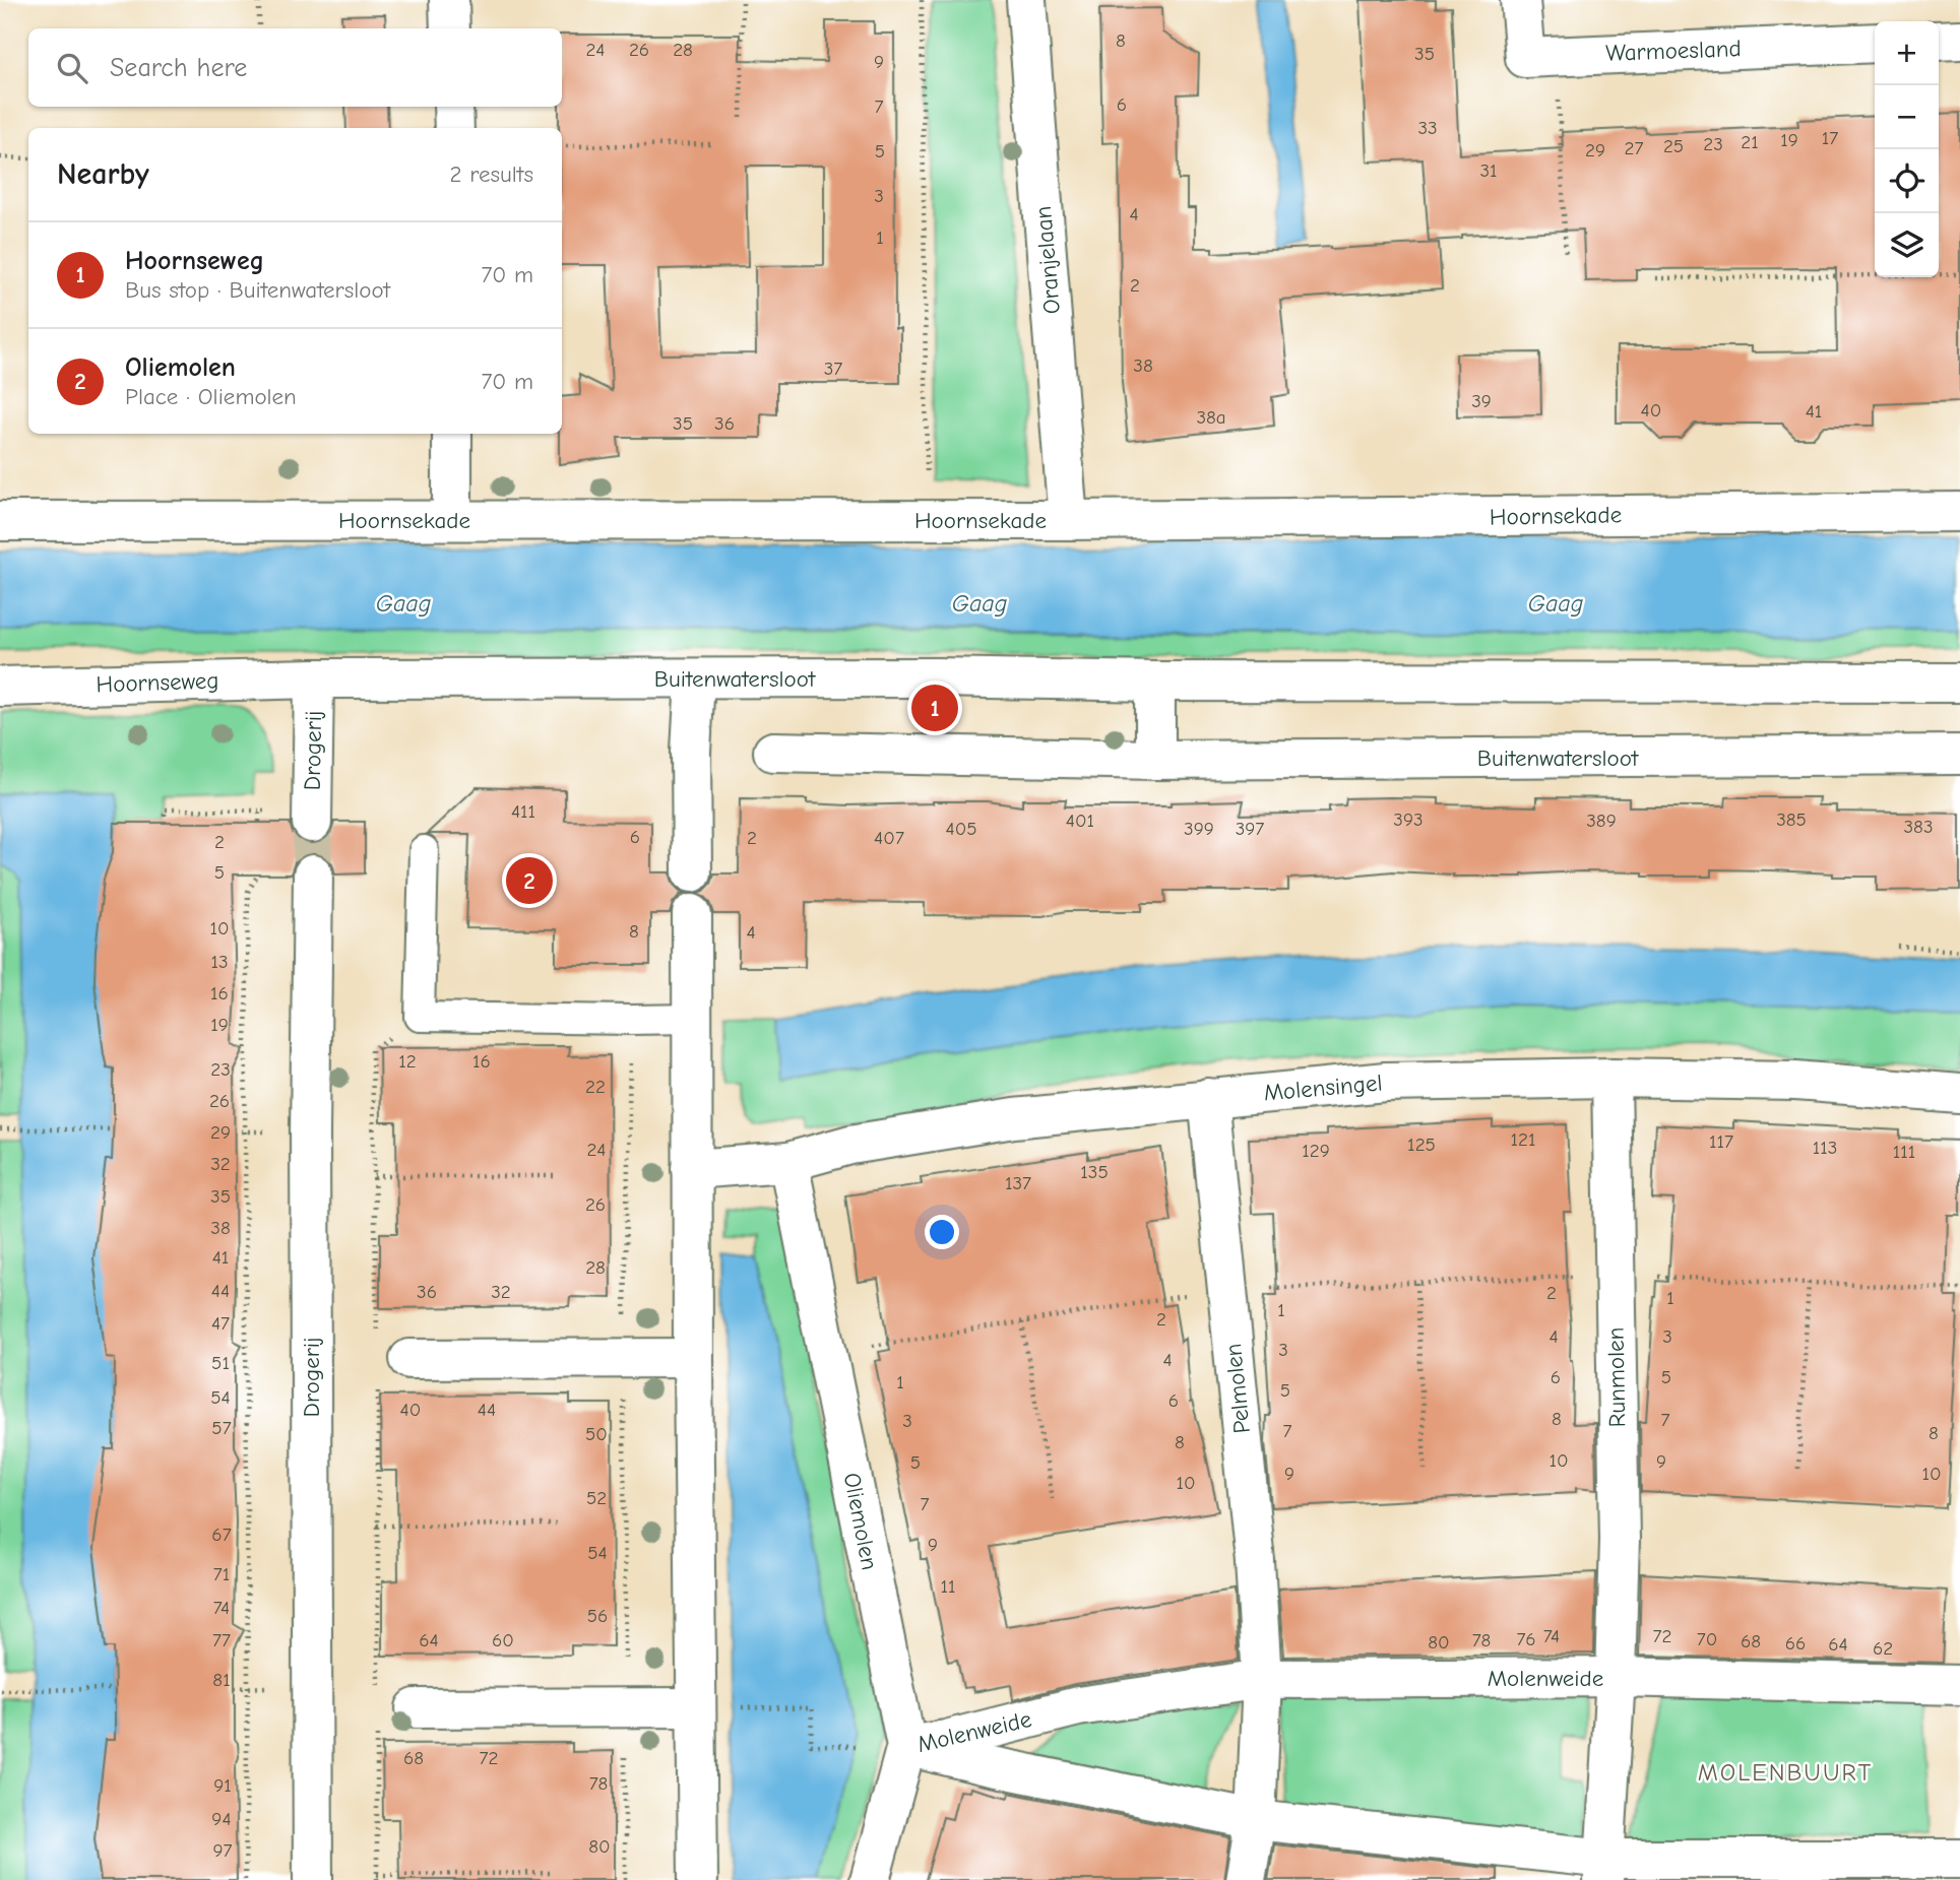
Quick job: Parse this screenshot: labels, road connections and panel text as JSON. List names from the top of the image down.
{
  "streets": {
    "street": [
      "Warmoesland",
      "Oranjelaan",
      "Hoornsekade",
      "Buitenwatersloot",
      "Hoornseweg",
      "Drogerij",
      "Molensingel",
      "Runmolen",
      "Pelmolen",
      "Oliemolen",
      "Molenweide"
    ]
  },
  "crossings": [
    ["Oranjelaan", "Hoornsekade"],
    ["Buitenwatersloot", "Hoornseweg"],
    ["Buitenwatersloot", "Drogerij"],
    ["Hoornseweg", "Drogerij"],
    ["Molensingel", "Runmolen"],
    ["Molensingel", "Pelmolen"],
    ["Molensingel", "Oliemolen"],
    ["Runmolen", "Molenweide"],
    ["Pelmolen", "Molenweide"],
    ["Oliemolen", "Molenweide"]
  ],
  "districts": ["MOLENBUURT"],
  "water": ["Gaag"],
  "house_numbers": [
    "8",
    "24",
    "26",
    "28",
    "35",
    "9",
    "6",
    "7",
    "33",
    "17",
    "19",
    "21",
    "23",
    "25",
    "27",
    "29",
    "5",
    "31",
    "3",
    "4",
    "1",
    "2",
    "38",
    "37",
    "39",
    "40",
    "41",
    "38a",
    "35",
    "36",
    "411",
    "393",
    "385",
    "401",
    "389",
    "383",
    "405",
    "399",
    "397",
    "6",
    "2",
    "407",
    "2",
    "5",
    "10",
    "8",
    "4",
    "13",
    "16",
    "19",
    "12",
    "16",
    "23",
    "22",
    "26",
    "29",
    "121",
    "117",
    "125",
    "113",
    "24",
    "129",
    "111",
    "32",
    "135",
    "137",
    "35",
    "26",
    "38",
    "41",
    "28",
    "44",
    "36",
    "32",
    "2",
    "1",
    "1",
    "2",
    "47",
    "4",
    "3",
    "3",
    "4",
    "51",
    "6",
    "5",
    "1",
    "5",
    "54",
    "6",
    "40",
    "44",
    "8",
    "7",
    "3",
    "57",
    "7",
    "8",
    "50",
    "8",
    "10",
    "9",
    "5",
    "9",
    "10",
    "10",
    "52",
    "7",
    "67",
    "9",
    "54",
    "71",
    "11",
    "74",
    "56",
    "74",
    "72",
    "76",
    "70",
    "77",
    "64",
    "60",
    "78",
    "68",
    "80",
    "66",
    "64",
    "62",
    "81",
    "68",
    "72",
    "78",
    "91",
    "94",
    "80",
    "97"
  ],
  "page": {
    "map_buttons": ["+", "−"],
    "search": "Search here",
    "heading": ["Nearby", "2 results"],
    "list": [
      {
        "mark": "1",
        "name": "Hoornseweg",
        "note": "Bus stop · Buitenwatersloot",
        "value": "70 m"
      },
      {
        "mark": "2",
        "name": "Oliemolen",
        "note": "Place · Oliemolen",
        "value": "70 m"
      }
    ],
    "pins": ["1", "2"]
  }
}
